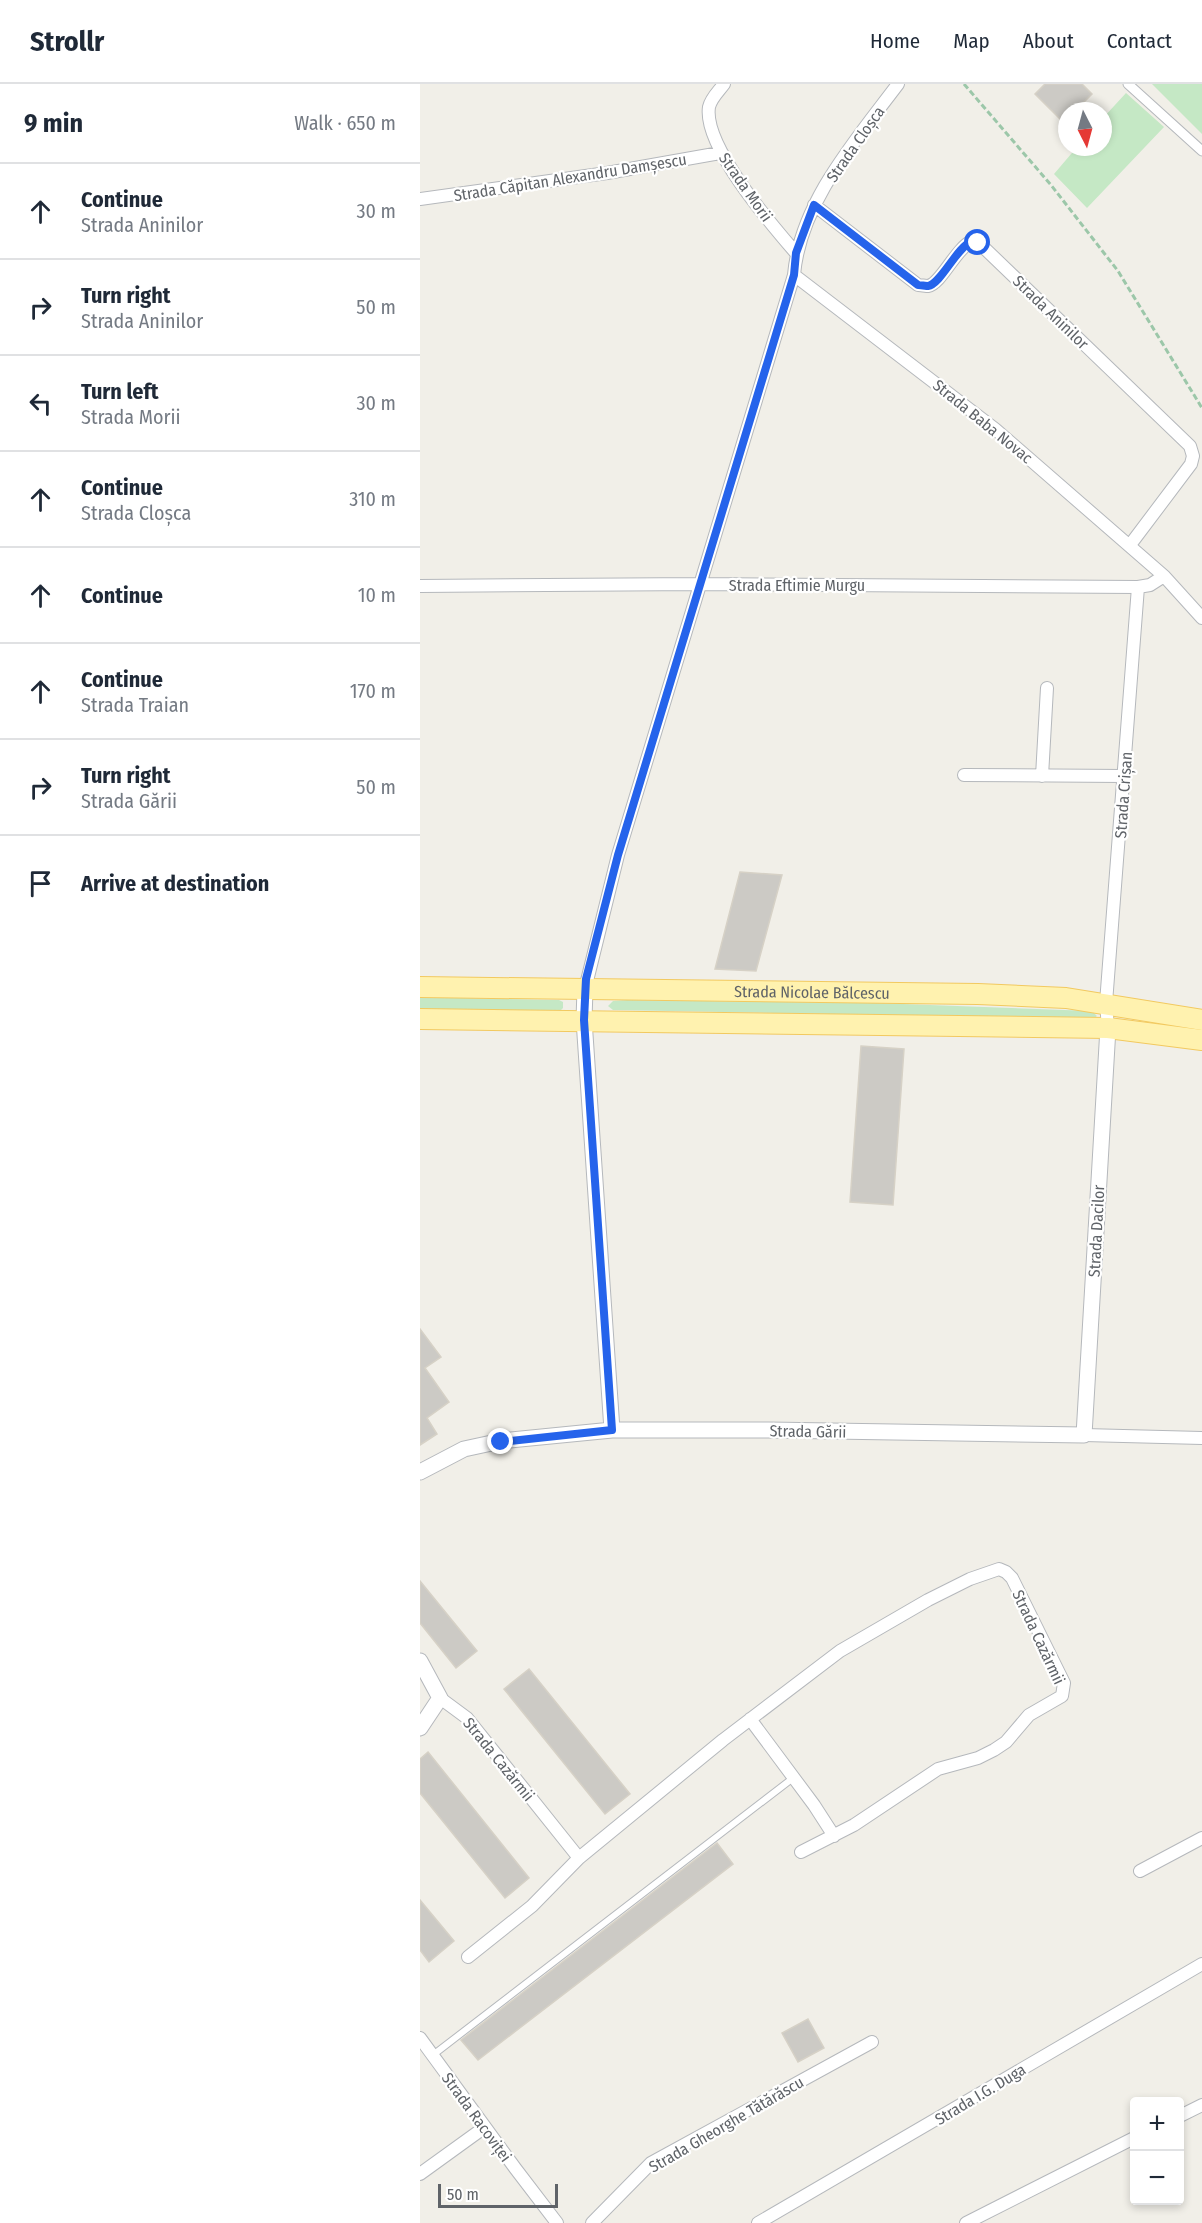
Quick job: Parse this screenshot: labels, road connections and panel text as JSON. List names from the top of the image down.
{
  "streets": {
    "main road": ["Strada Nicolae Bălcescu"],
    "street": [
      "Strada Cloșca",
      "Strada Căpitan Alexandru Damșescu",
      "Strada Morii",
      "Strada Aninilor",
      "Strada Baba Novac",
      "Strada Eftimie Murgu",
      "Strada Crișan",
      "Strada Dacilor",
      "Strada Gării",
      "Strada Cazărmii",
      "Strada I.G. Duga",
      "Strada Racoviței",
      "Strada Gheorghe Tătărăscu"
    ]
  },
  "crossings": [
    ["Strada Cloșca", "Strada Aninilor"],
    ["Strada Căpitan Alexandru Damșescu", "Strada Morii"],
    ["Strada Aninilor", "Strada Baba Novac"],
    ["Strada Eftimie Murgu", "Strada Crișan"],
    ["Strada Crișan", "Strada Nicolae Bălcescu"],
    ["Strada Crișan", "Strada Dacilor"],
    ["Strada Nicolae Bălcescu", "Strada Dacilor"],
    ["Strada Dacilor", "Strada Gării"]
  ],
  "scale_bar": "50 m",
  "north": "bottom",
  "page": {
    "header": "Strollr",
    "nav": [
      "Home",
      "Map",
      "About",
      "Contact"
    ],
    "heading": ["9 min", "Walk · 650 m"],
    "list": [
      ["Continue", "Strada Aninilor", "30 m"],
      ["Turn right", "Strada Aninilor", "50 m"],
      ["Turn left", "Strada Morii", "30 m"],
      ["Continue", "Strada Cloșca", "310 m"],
      ["Continue", "10 m"],
      ["Continue", "Strada Traian", "170 m"],
      ["Turn right", "Strada Gării", "50 m"],
      "Arrive at destination"
    ],
    "map_buttons": ["+", "−"],
    "scale": "50 m"
  }
}
